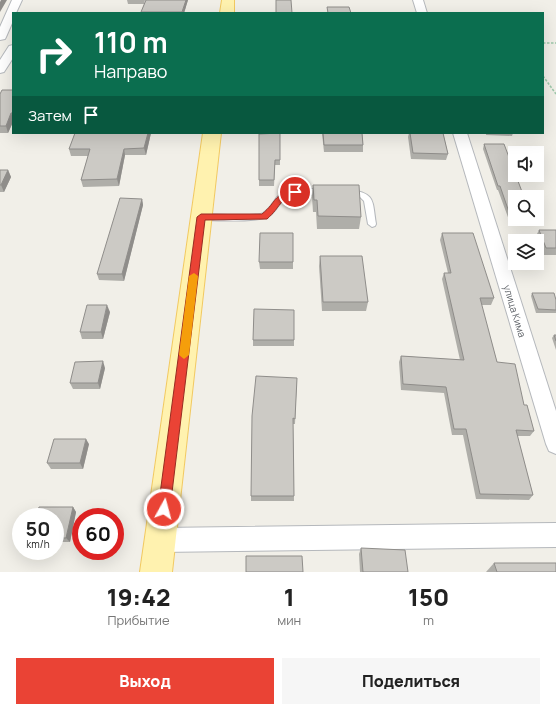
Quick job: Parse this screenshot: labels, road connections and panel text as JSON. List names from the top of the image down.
{
  "streets": {
    "street": ["улица Кима"]
  },
  "page": {
    "turn": ["110 m", "Направо"],
    "then": "Затем",
    "speed": "50 km/h",
    "limit": "60",
    "eta": [
      "19:42",
      "Прибытие",
      "1",
      "мин",
      "150",
      "m"
    ],
    "buttons": ["Выход", "Поделиться"]
  }
}
